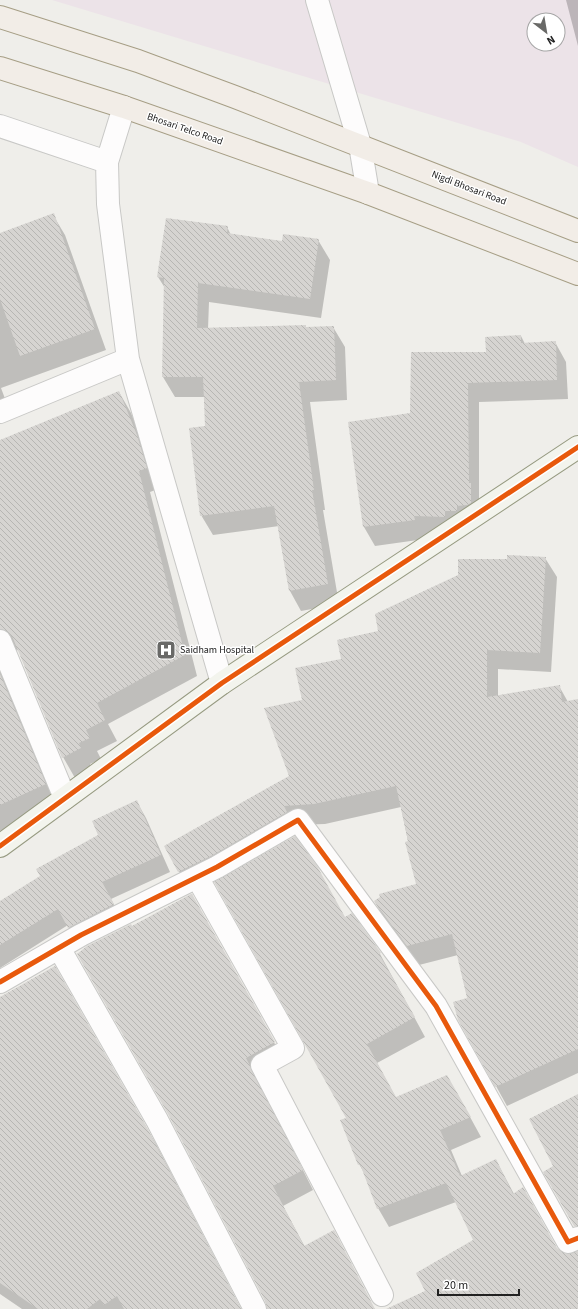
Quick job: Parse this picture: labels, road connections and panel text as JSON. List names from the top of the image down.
{
  "streets": {
    "main road": ["Bhosari Telco Road", "Nigdi Bhosari Road"]
  },
  "places": {
    "hospital": ["Saidham Hospital"]
  },
  "scale_bar": "20 m",
  "north": "bottom right"
}
